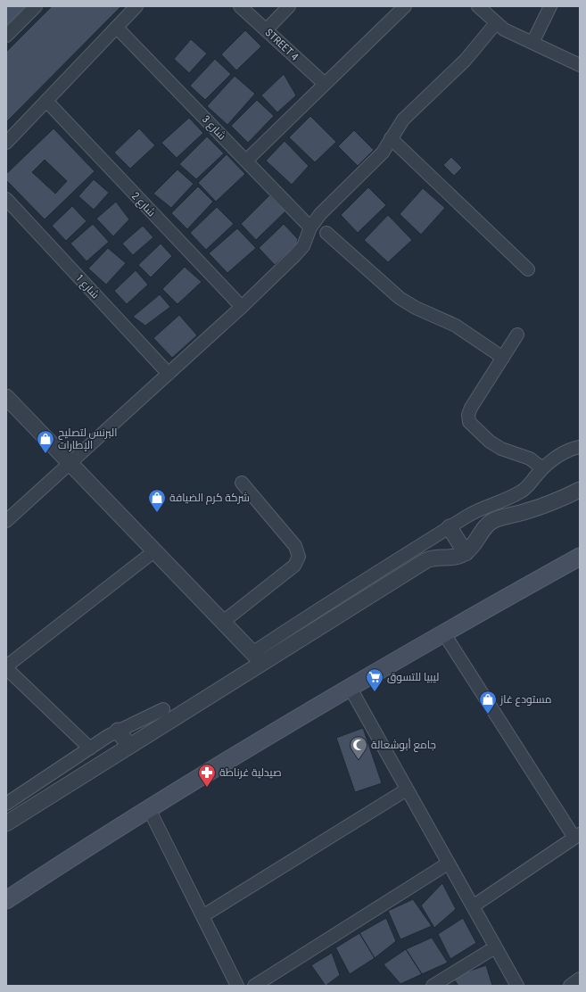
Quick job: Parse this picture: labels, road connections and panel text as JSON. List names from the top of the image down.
{
  "streets": {
    "street": [
      "STREET 4",
      "شارع 3",
      "شارع 2",
      "شارع 1"
    ]
  },
  "places": {
    "shop": ["البرنس لتصليح الإطارات", "شركة كرم الضيافة", "مستودع غاز"],
    "supermarket": ["ليبيا للتسوق"],
    "mosque": ["جامع أبوشعالة"],
    "pharmacy": ["صيدلية غرناطة"]
  }
}
